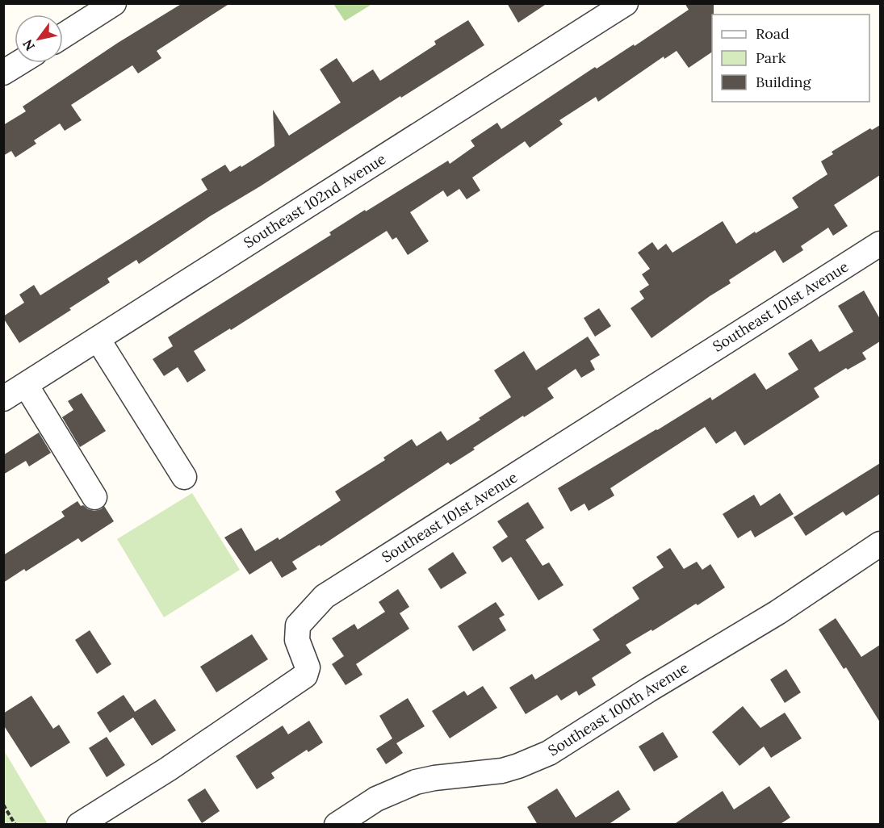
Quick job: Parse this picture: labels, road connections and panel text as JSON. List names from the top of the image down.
{
  "streets": {
    "street": ["Southeast 102nd Avenue", "Southeast 101st Avenue", "Southeast 100th Avenue"]
  },
  "legend": ["Road", "Park", "Building"],
  "north": "bottom left"
}
